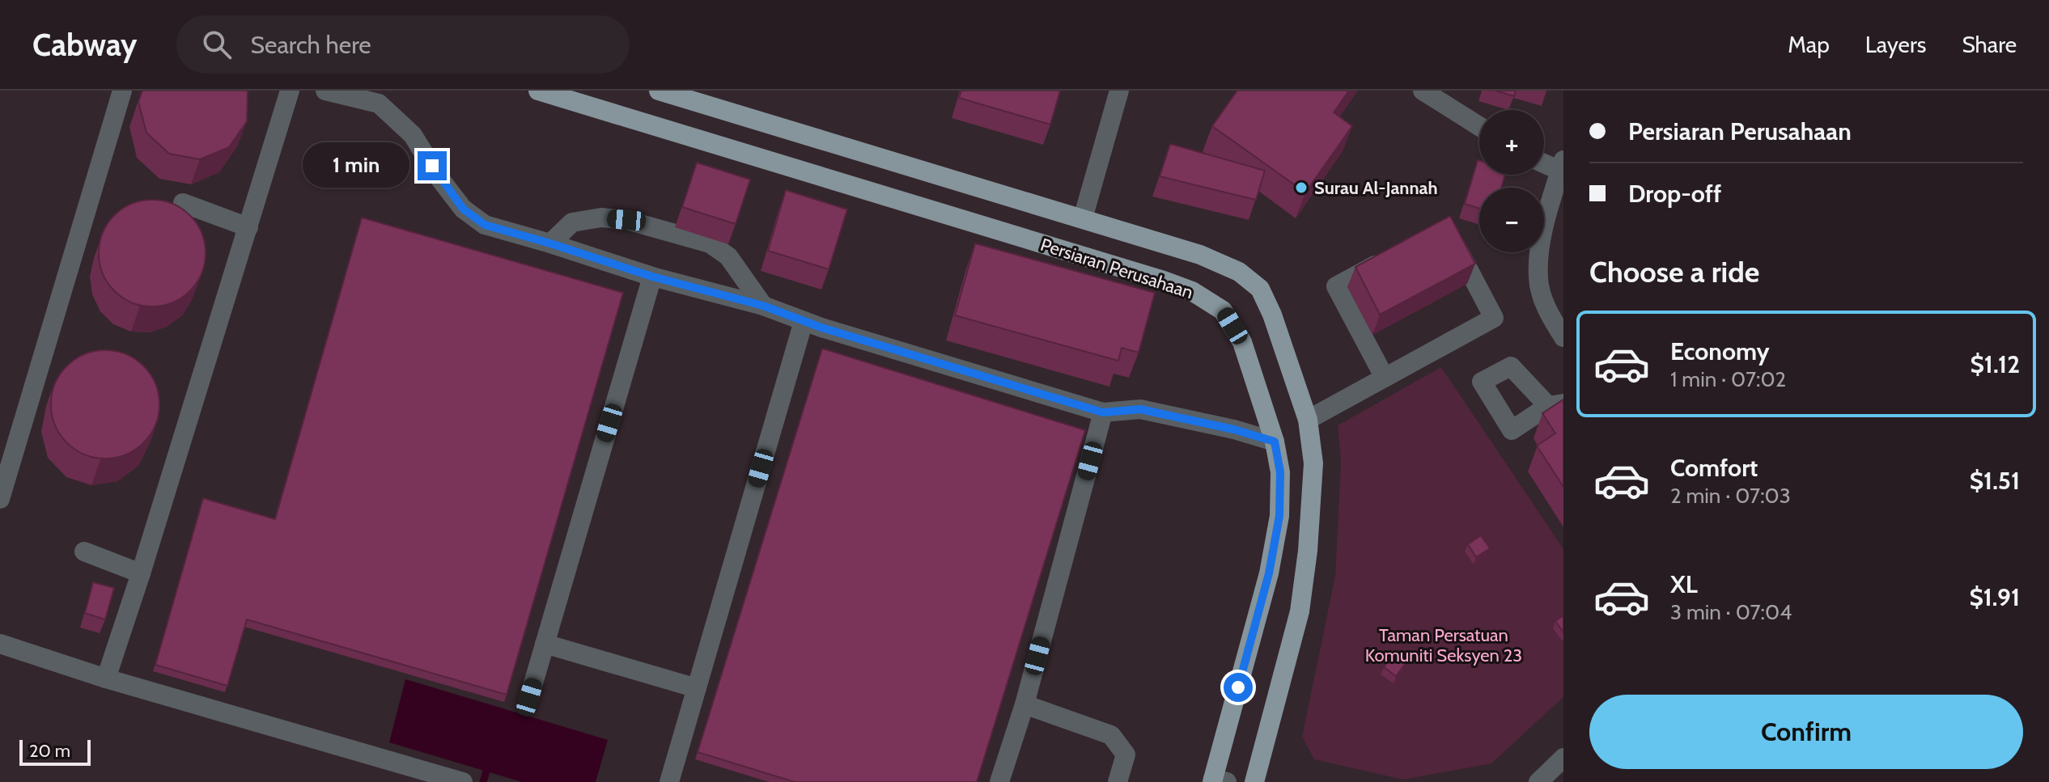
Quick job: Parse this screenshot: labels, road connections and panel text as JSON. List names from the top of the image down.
{
  "streets": {
    "main road": ["Persiaran Perusahaan"]
  },
  "parks": ["Taman Persatuan Komuniti Seksyen 23"],
  "places": ["Surau Al-Jannah"],
  "scale_bar": "20 m",
  "page": {
    "header": "Cabway",
    "search": "Search here",
    "nav": ["Map", "Layers", "Share"],
    "banner": ["Persiaran Perusahaan", "Drop-off"],
    "map_buttons": ["+", "−"],
    "bubble": "1 min",
    "heading": "Choose a ride",
    "list": [
      {
        "name": "Economy",
        "note": "1 min · 07:02",
        "value": "$1.12"
      },
      {
        "name": "Comfort",
        "note": "2 min · 07:03",
        "value": "$1.51"
      },
      {
        "name": "XL",
        "note": "3 min · 07:04",
        "value": "$1.91"
      }
    ],
    "buttons": "Confirm",
    "scale": "20 m"
  }
}
